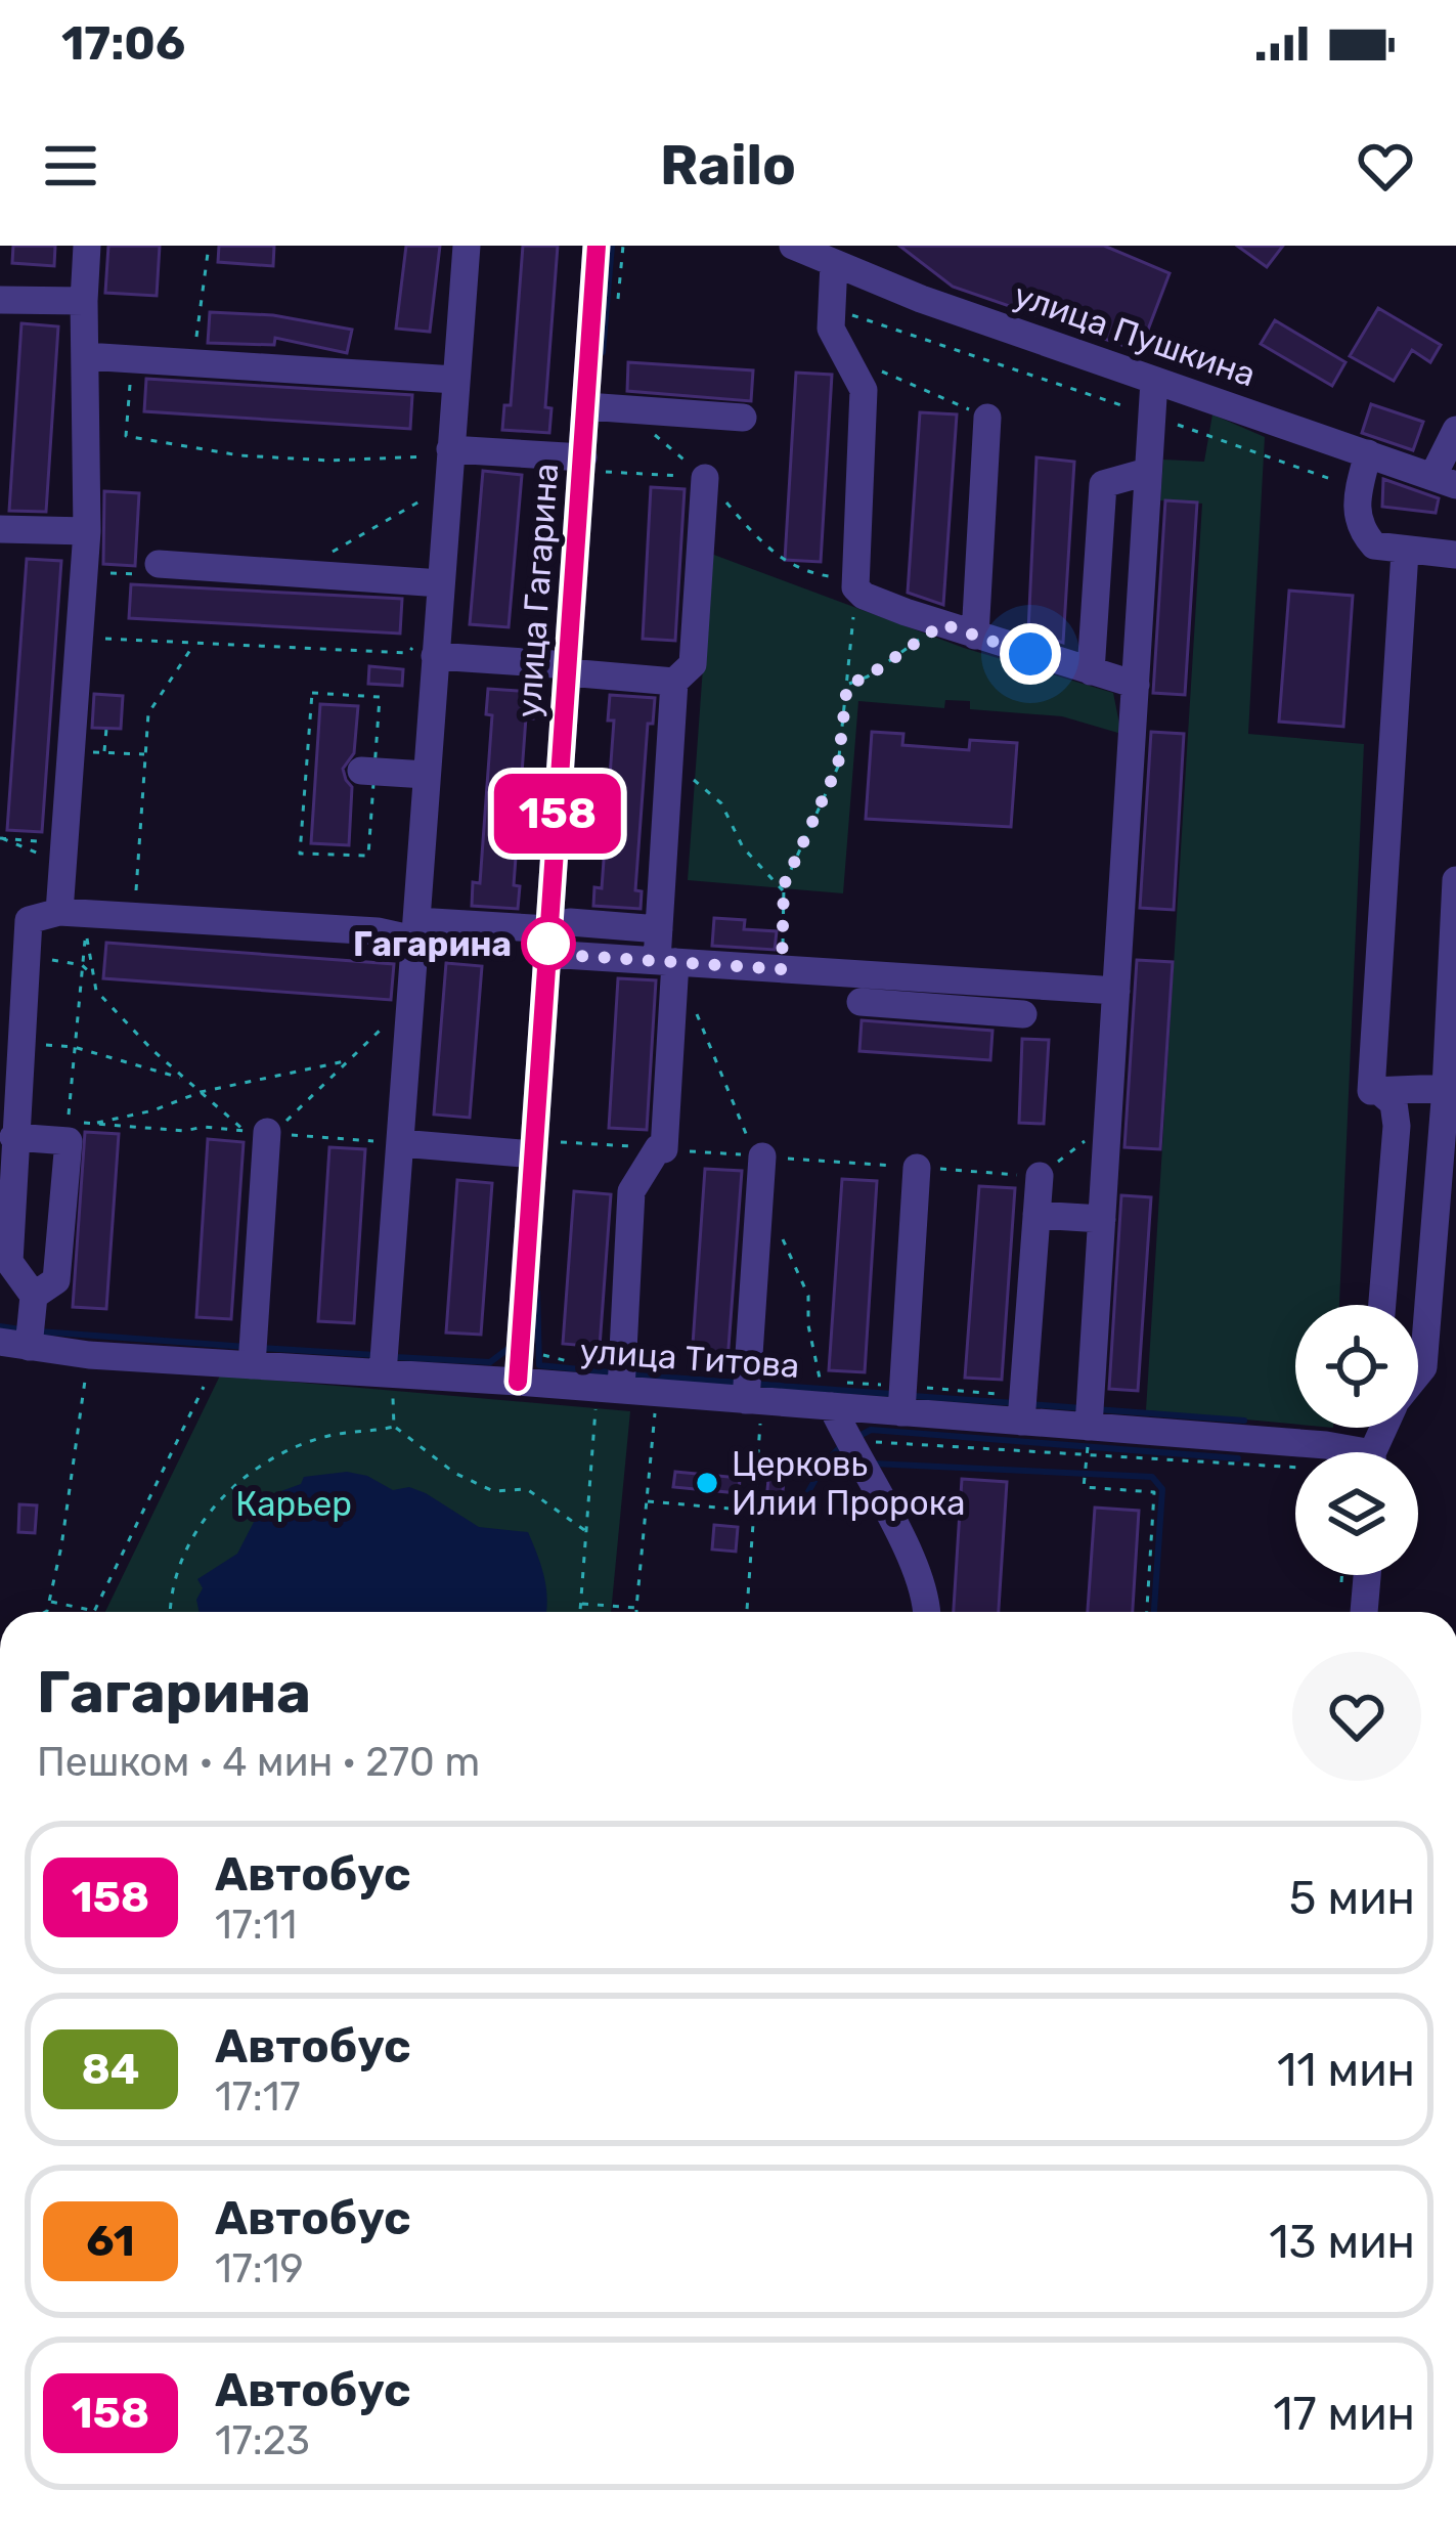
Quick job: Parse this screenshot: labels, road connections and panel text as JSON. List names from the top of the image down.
{
  "streets": {
    "street": ["улица Пушкина", "улица Гагарина", "улица Титова"]
  },
  "crossings": [
    ["улица Гагарина", "улица Титова"]
  ],
  "parks": ["Карьер"],
  "places": ["Гагарина", "Церковь Илии Пророка"],
  "lines": ["bus line 158"],
  "page": {
    "status": "17:06",
    "header": "Railo",
    "on_map": "158",
    "heading": ["Гагарина", "Пешком · 4 мин · 270 m"],
    "list": [
      {
        "mark": "158",
        "name": "Автобус",
        "note": "17:11",
        "value": "5 мин"
      },
      {
        "mark": "84",
        "name": "Автобус",
        "note": "17:17",
        "value": "11 мин"
      },
      {
        "mark": "61",
        "name": "Автобус",
        "note": "17:19",
        "value": "13 мин"
      },
      {
        "mark": "158",
        "name": "Автобус",
        "note": "17:23",
        "value": "17 мин"
      }
    ]
  }
}
